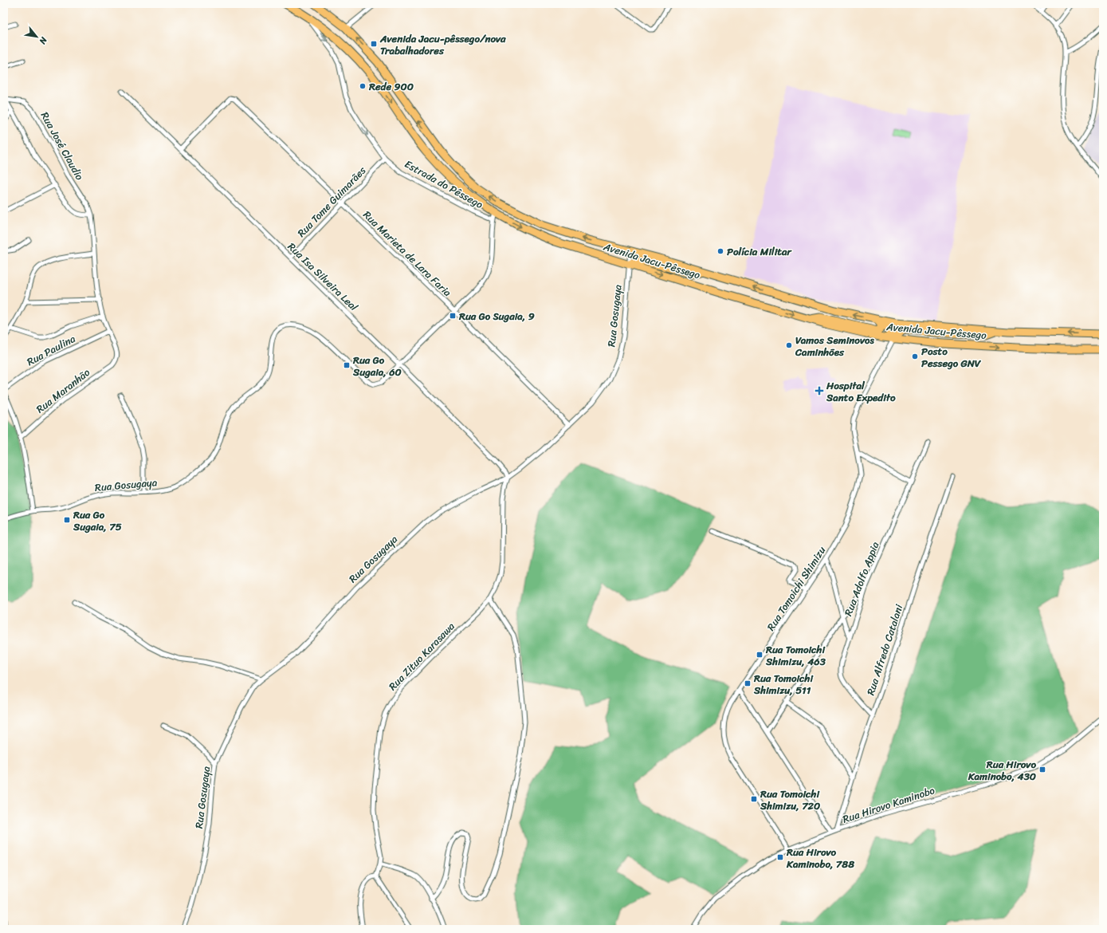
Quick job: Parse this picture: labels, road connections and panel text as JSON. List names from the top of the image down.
{
  "streets": {
    "highway": ["Avenida Jacu-Pêssego"],
    "street": [
      "Rua José Claudio",
      "Estrada do Pêssego",
      "Rua Tome Guimarães",
      "Rua Marieta de Lara Faria",
      "Rua Isa Silveira Leal",
      "Rua Gosugaya",
      "Rua Paulina",
      "Rua Maranhão",
      "Rua Adolfo Appia",
      "Rua Tomoichi Shimizu",
      "Rua Alfredo Catalani",
      "Rua Zituo Karasawa",
      "Rua Hirovo Kaminobo"
    ]
  },
  "crossings": [
    ["Rua José Claudio", "Rua Paulina"],
    ["Rua José Claudio", "Rua Maranhão"],
    ["Estrada do Pêssego", "Rua Tome Guimarães"],
    ["Estrada do Pêssego", "Avenida Jacu-Pêssego"],
    ["Estrada do Pêssego", "Rua Gosugaya"],
    ["Rua Tome Guimarães", "Rua Marieta de Lara Faria"],
    ["Rua Tome Guimarães", "Rua Isa Silveira Leal"],
    ["Rua Marieta de Lara Faria", "Rua Isa Silveira Leal"],
    ["Rua Marieta de Lara Faria", "Rua Gosugaya"],
    ["Avenida Jacu-Pêssego", "Rua Gosugaya"],
    ["Avenida Jacu-Pêssego", "Rua Tomoichi Shimizu"],
    ["Rua Isa Silveira Leal", "Rua Gosugaya"],
    ["Rua Isa Silveira Leal", "Rua Zituo Karasawa"],
    ["Rua Gosugaya", "Rua Zituo Karasawa"],
    ["Rua Adolfo Appia", "Rua Alfredo Catalani"],
    ["Rua Tomoichi Shimizu", "Rua Hirovo Kaminobo"],
    ["Rua Alfredo Catalani", "Rua Hirovo Kaminobo"]
  ],
  "one_way": ["Estrada do Pêssego"],
  "places": {
    "transit": [
      "Avenida Jacu-pêssego/nova Trabalhadores",
      "Rua Go Sugaia, 9",
      "Rua Go Sugaia, 60",
      "Rua Go Sugaia, 75",
      "Rua Tomoichi Shimizu, 463",
      "Rua Tomoichi Shimizu, 511",
      "Rua Hirovo Kaminobo, 430",
      "Rua Tomoichi Shimizu, 720",
      "Rua Hirovo Kaminobo, 788"
    ],
    "other": [
      "Rede 900",
      "Polícia Militar",
      "Vamos Seminovos Caminhões",
      "Posto Pessego GNV"
    ],
    "health": ["Hospital Santo Expedito"]
  },
  "north": "bottom right"
}
